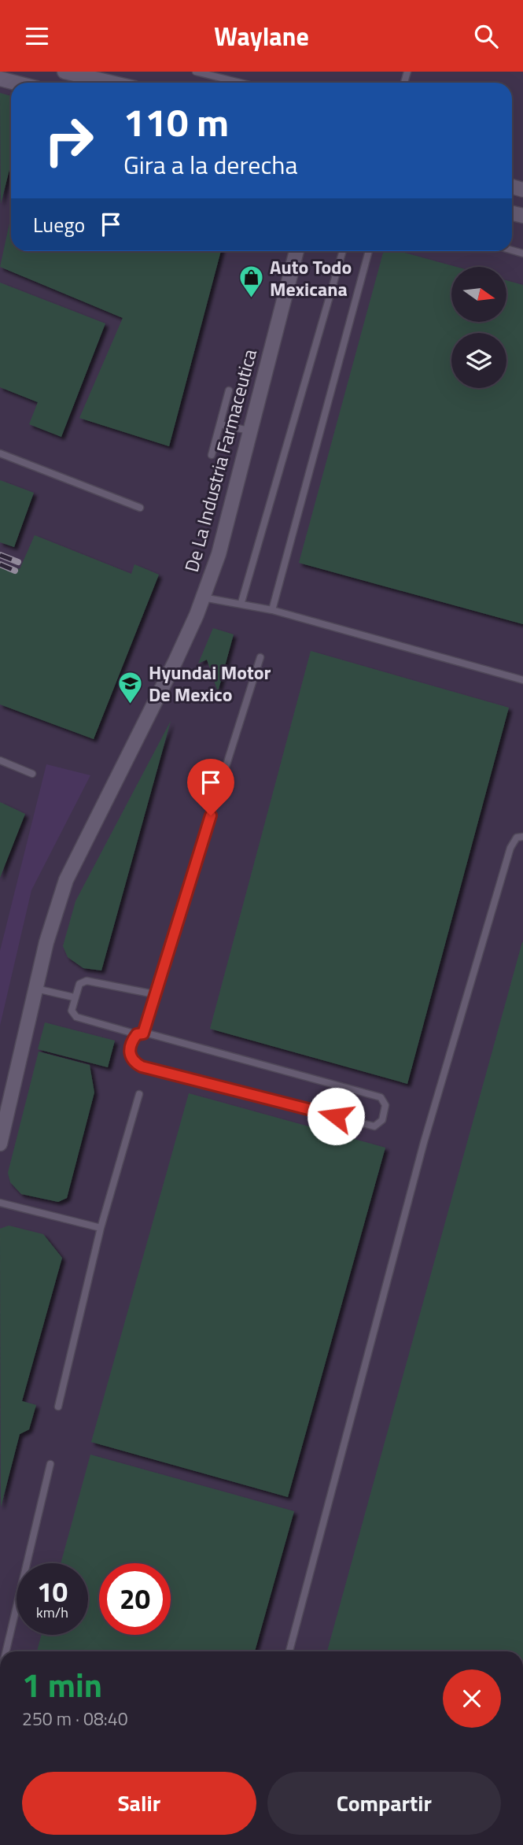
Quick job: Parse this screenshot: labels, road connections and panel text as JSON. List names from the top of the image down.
{
  "streets": {
    "main road": ["De La Industria Farmaceutica"]
  },
  "places": {
    "shop": ["Auto Todo Mexicana"],
    "school or university": ["Hyundai Motor De Mexico"]
  },
  "north": "right",
  "page": {
    "header": "Waylane",
    "turn": ["110 m", "Gira a la derecha"],
    "then": "Luego",
    "speed": "10 km/h",
    "limit": "20",
    "heading": ["1 min", "250 m · 08:40"],
    "buttons": ["Salir", "Compartir"]
  }
}
